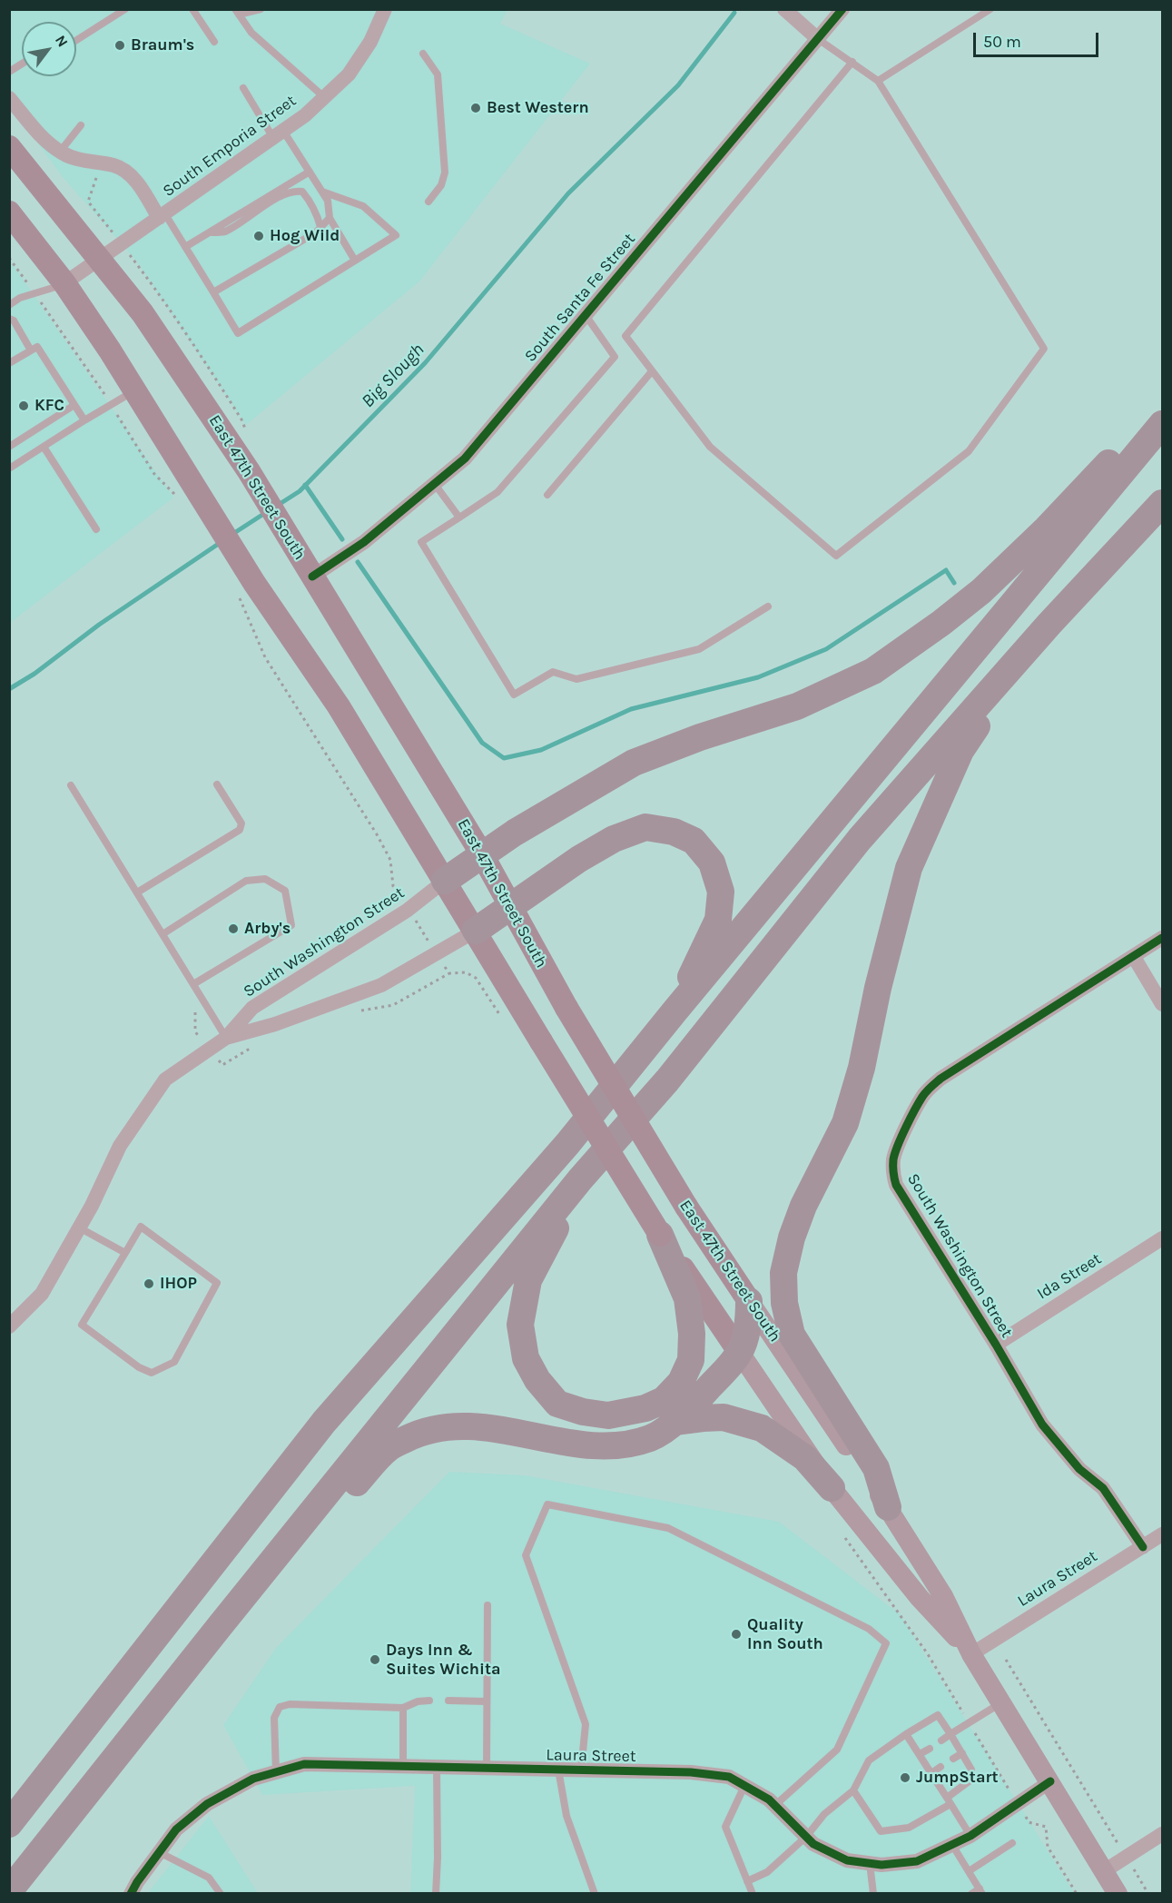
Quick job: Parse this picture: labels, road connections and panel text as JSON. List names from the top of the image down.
{
  "streets": {
    "main road": ["East 47th Street South"],
    "street": [
      "South Emporia Street",
      "South Santa Fe Street",
      "South Washington Street",
      "Ida Street",
      "Laura Street"
    ]
  },
  "crossings": [
    ["South Emporia Street", "East 47th Street South"],
    ["South Santa Fe Street", "East 47th Street South"],
    ["East 47th Street South", "South Washington Street"],
    ["East 47th Street South", "Laura Street"],
    ["South Washington Street", "Ida Street"],
    ["South Washington Street", "Laura Street"]
  ],
  "water": ["Big Slough"],
  "places": [
    "Braum's",
    "Best Western",
    "Hog Wild",
    "KFC",
    "Arby's",
    "IHOP",
    "Quality Inn South",
    "Days Inn & Suites Wichita",
    "JumpStart"
  ],
  "scale_bar": "50 m",
  "north": "top right"
}
